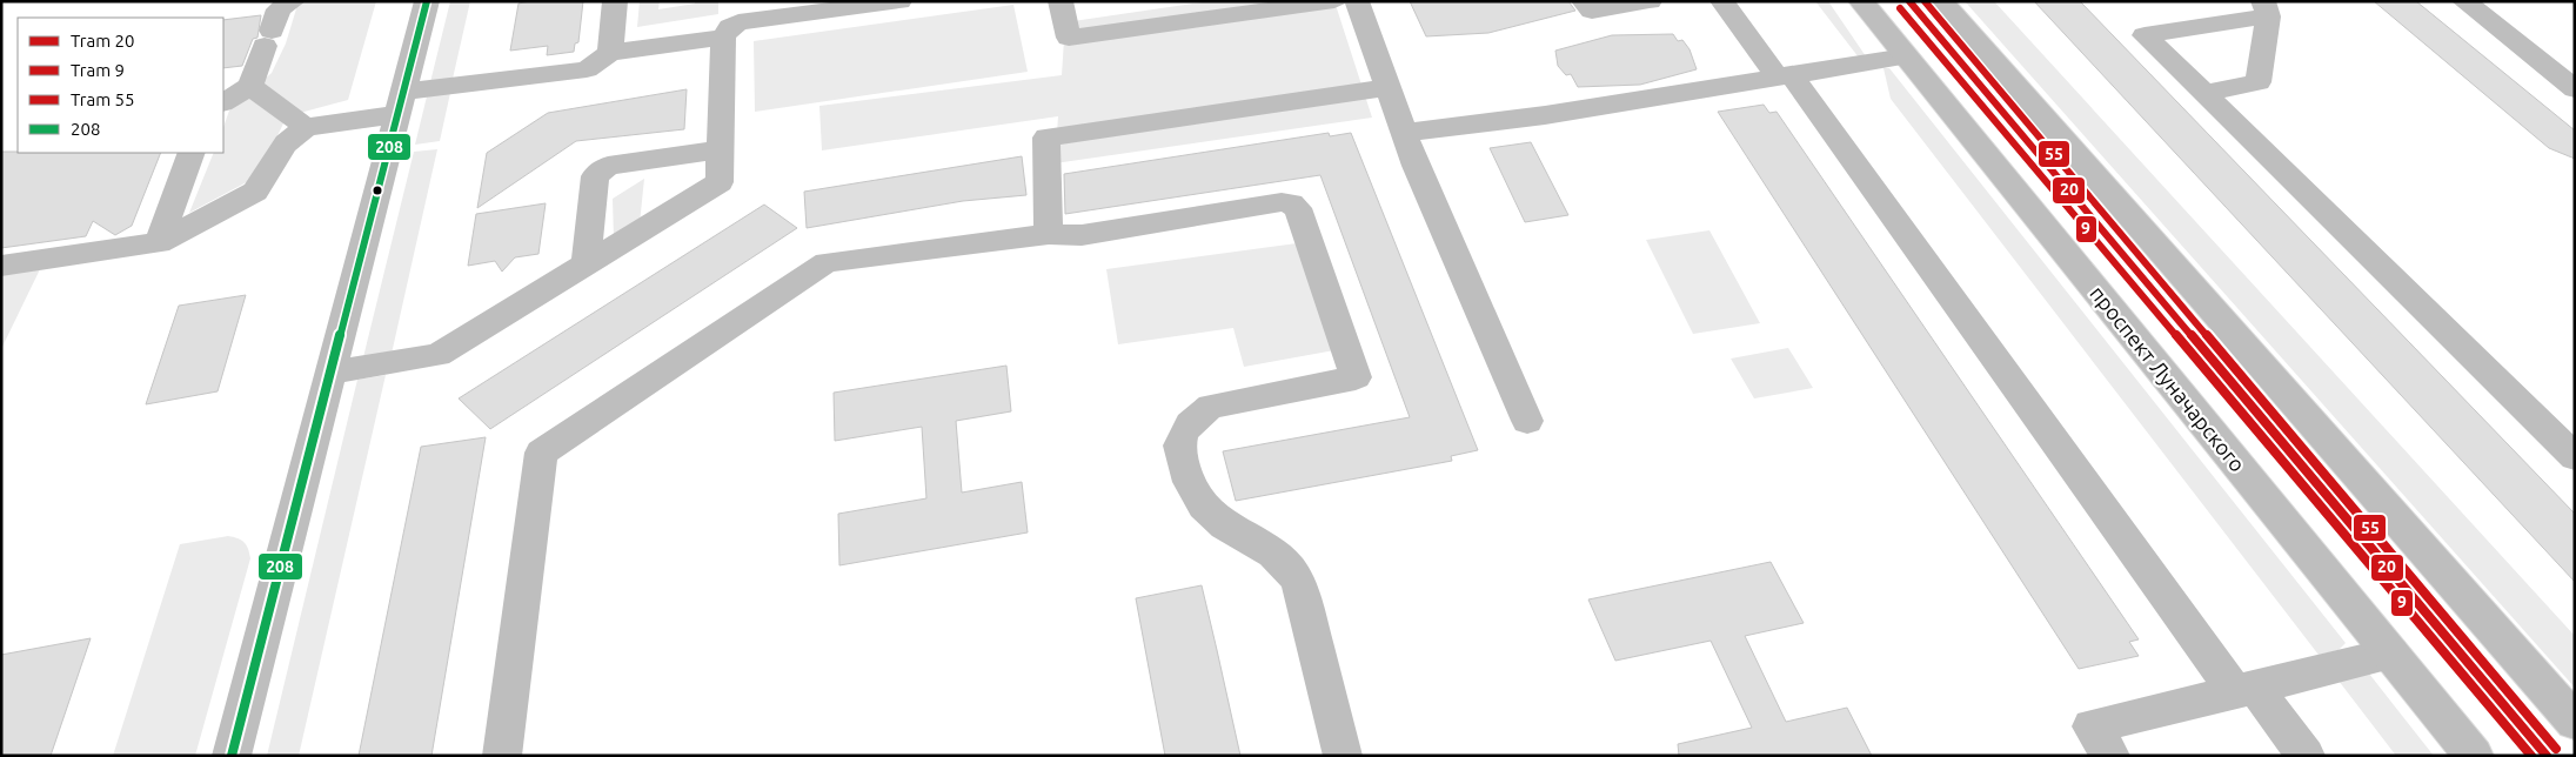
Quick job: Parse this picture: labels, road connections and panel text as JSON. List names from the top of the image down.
{
  "streets": {
    "main road": ["проспект Луначарского"]
  },
  "lines": [
    "tram line 20",
    "tram line 55",
    "transit line 208",
    "tram line 9"
  ],
  "legend": [
    "Tram 20",
    "Tram 9",
    "Tram 55",
    "208"
  ]
}
